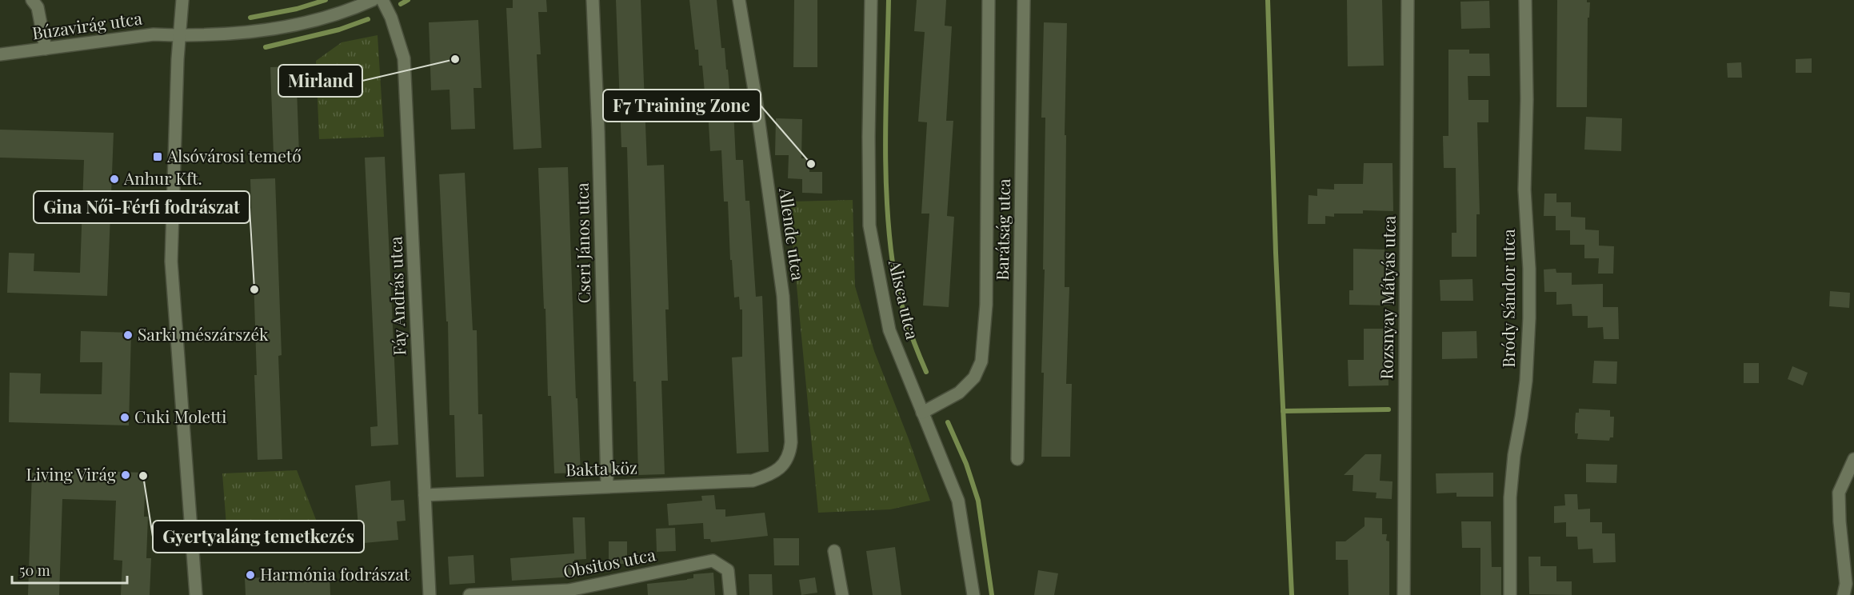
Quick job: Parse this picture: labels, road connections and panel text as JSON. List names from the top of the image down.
{
  "streets": {
    "street": [
      "Búzavirág utca",
      "Barátság utca",
      "Allende utca",
      "Cseri János utca",
      "Fáy András utca",
      "Rozsnyay Mátyás utca",
      "Bródy Sándor utca",
      "Alisca utca",
      "Bakta köz",
      "Obsitos utca"
    ]
  },
  "crossings": [
    ["Barátság utca", "Alisca utca"],
    ["Allende utca", "Bakta köz"],
    ["Cseri János utca", "Bakta köz"],
    ["Fáy András utca", "Bakta köz"]
  ],
  "places": {
    "other": [
      "Mirland",
      "F7 Training Zone",
      "Anhur Kft.",
      "Gina Női-Férfi fodrászat",
      "Sarki mészárszék",
      "Cuki Moletti",
      "Living Virág",
      "Gyertyaláng temetkezés",
      "Harmónia fodrászat"
    ],
    "transit": ["Alsóvárosi temető"]
  },
  "scale_bar": "50 m"
}
